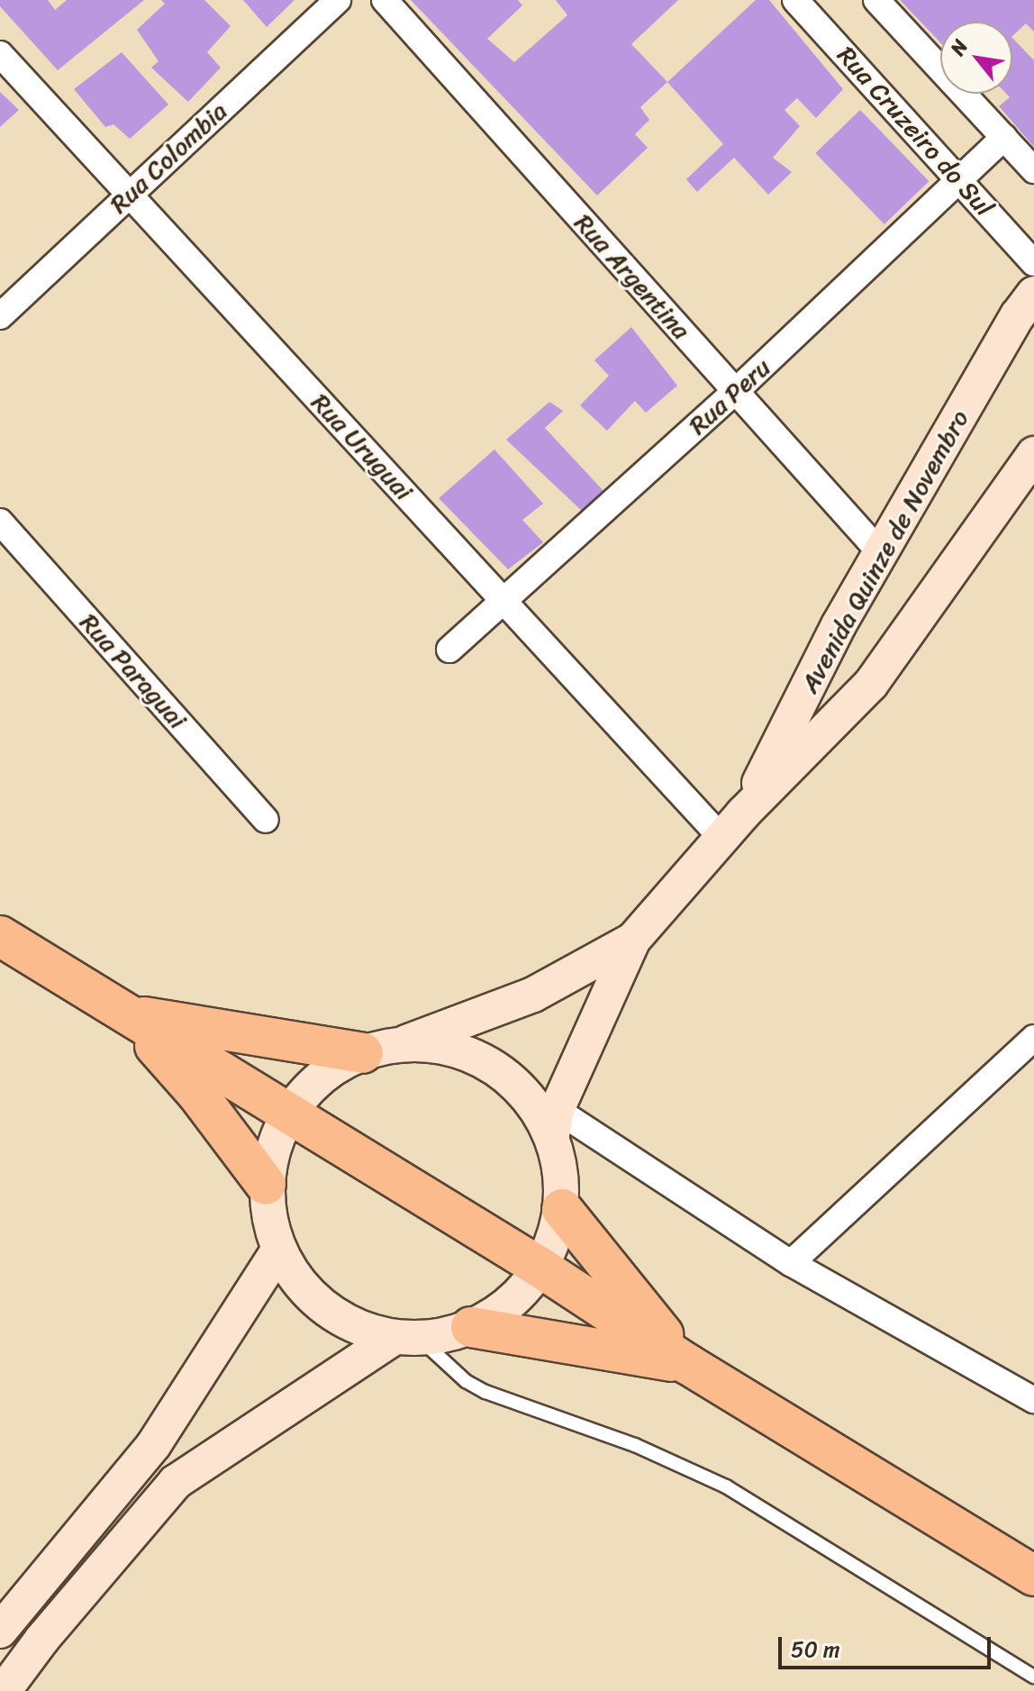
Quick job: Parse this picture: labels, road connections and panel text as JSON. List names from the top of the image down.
{
  "streets": {
    "main road": ["Avenida Quinze de Novembro"],
    "street": [
      "Rua Cruzeiro do Sul",
      "Rua Colombia",
      "Rua Argentina",
      "Rua Peru",
      "Rua Uruguai",
      "Rua Paraguai"
    ]
  },
  "crossings": [
    ["Rua Cruzeiro do Sul", "Rua Peru"],
    ["Rua Colombia", "Rua Uruguai"],
    ["Rua Argentina", "Rua Peru"],
    ["Rua Argentina", "Avenida Quinze de Novembro"],
    ["Rua Peru", "Rua Uruguai"],
    ["Rua Uruguai", "Avenida Quinze de Novembro"]
  ],
  "scale_bar": "50 m",
  "north": "top left"
}
